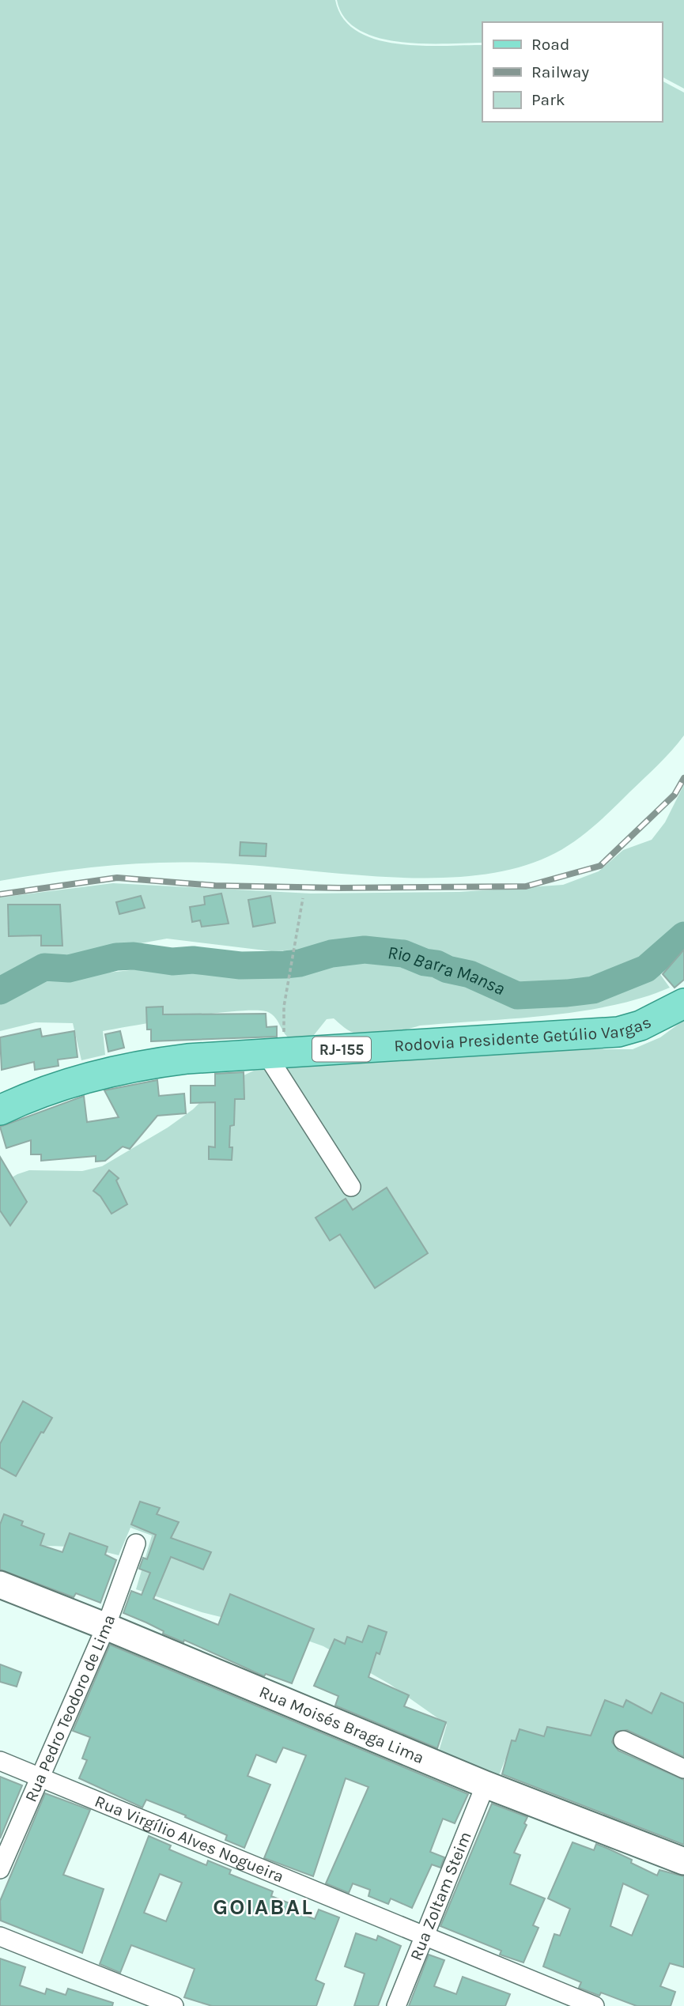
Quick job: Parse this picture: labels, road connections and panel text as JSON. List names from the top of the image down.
{
  "streets": {
    "main road": ["Rodovia Presidente Getúlio Vargas", "RJ-155"],
    "street": [
      "Rua Pedro Teodoro de Lima",
      "Rua Moisés Braga Lima",
      "Rua Virgílio Alves Nogueira",
      "Rua Zoltam Steim"
    ]
  },
  "crossings": [
    ["Rua Pedro Teodoro de Lima", "Rua Moisés Braga Lima"],
    ["Rua Pedro Teodoro de Lima", "Rua Virgílio Alves Nogueira"],
    ["Rua Moisés Braga Lima", "Rua Zoltam Steim"],
    ["Rua Virgílio Alves Nogueira", "Rua Zoltam Steim"]
  ],
  "districts": ["GOIABAL"],
  "water": ["Rio Barra Mansa"],
  "legend": ["Road", "Railway", "Park"]
}
